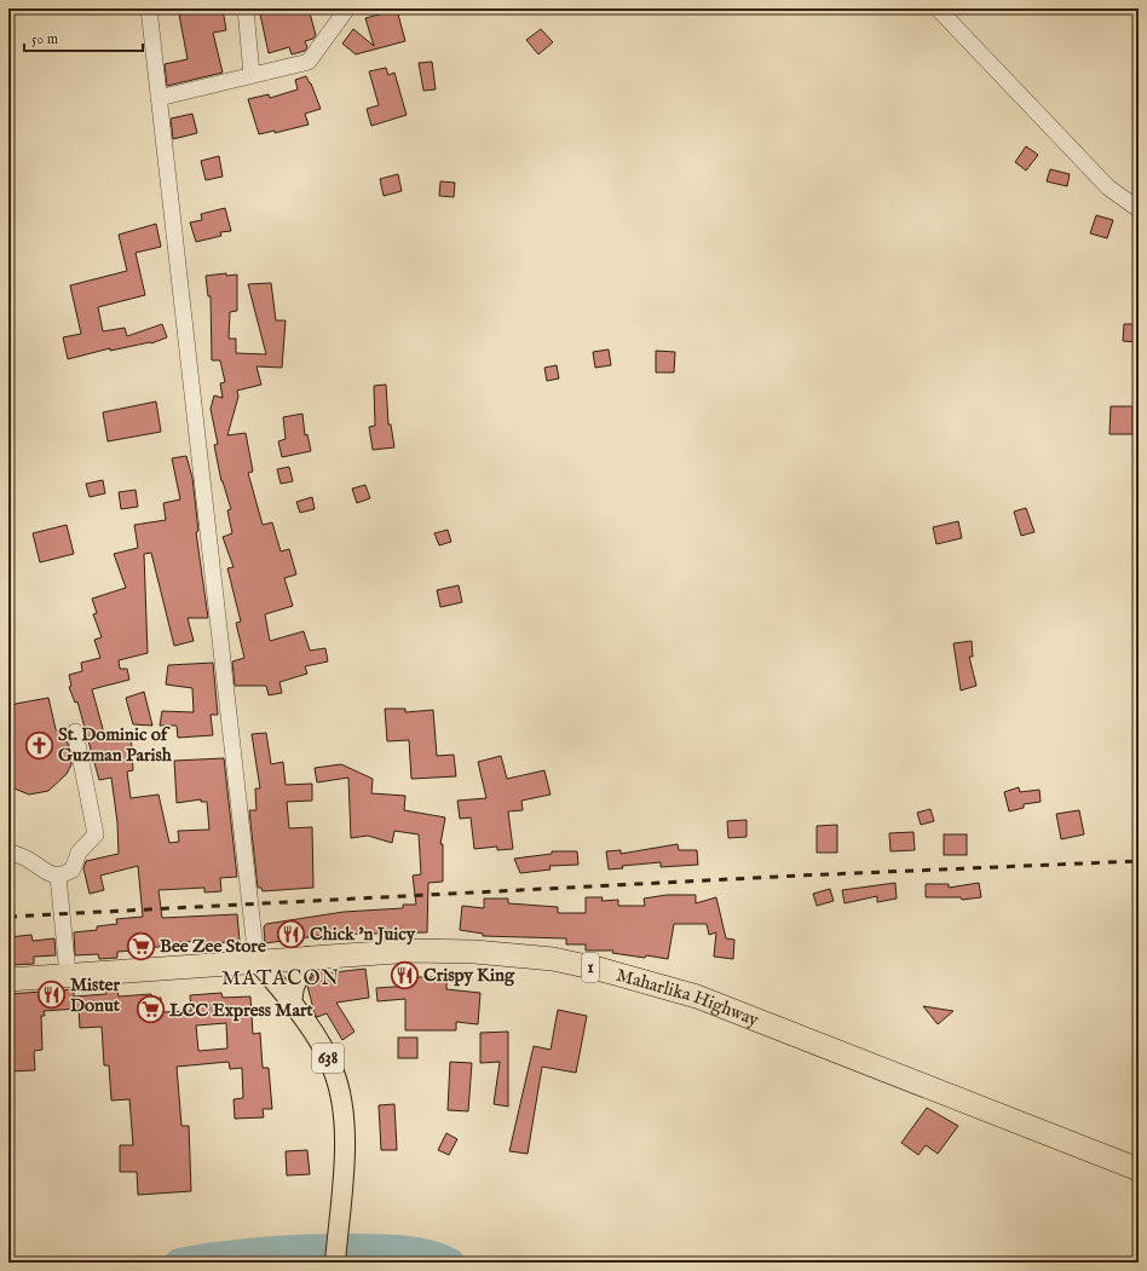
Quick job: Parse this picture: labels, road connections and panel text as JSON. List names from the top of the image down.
{
  "streets": {
    "highway": ["1", "Maharlika Highway"],
    "main road": ["638"]
  },
  "crossings": [
    ["Maharlika Highway", "638"]
  ],
  "districts": ["MATACON"],
  "places": {
    "church": ["St. Dominic of Guzman Parish"],
    "restaurant": ["Chick 'n Juicy", "Crispy King", "Mister Donut"],
    "supermarket": ["Bee Zee Store", "LCC Express Mart"]
  },
  "scale_bar": "50 m"
}
